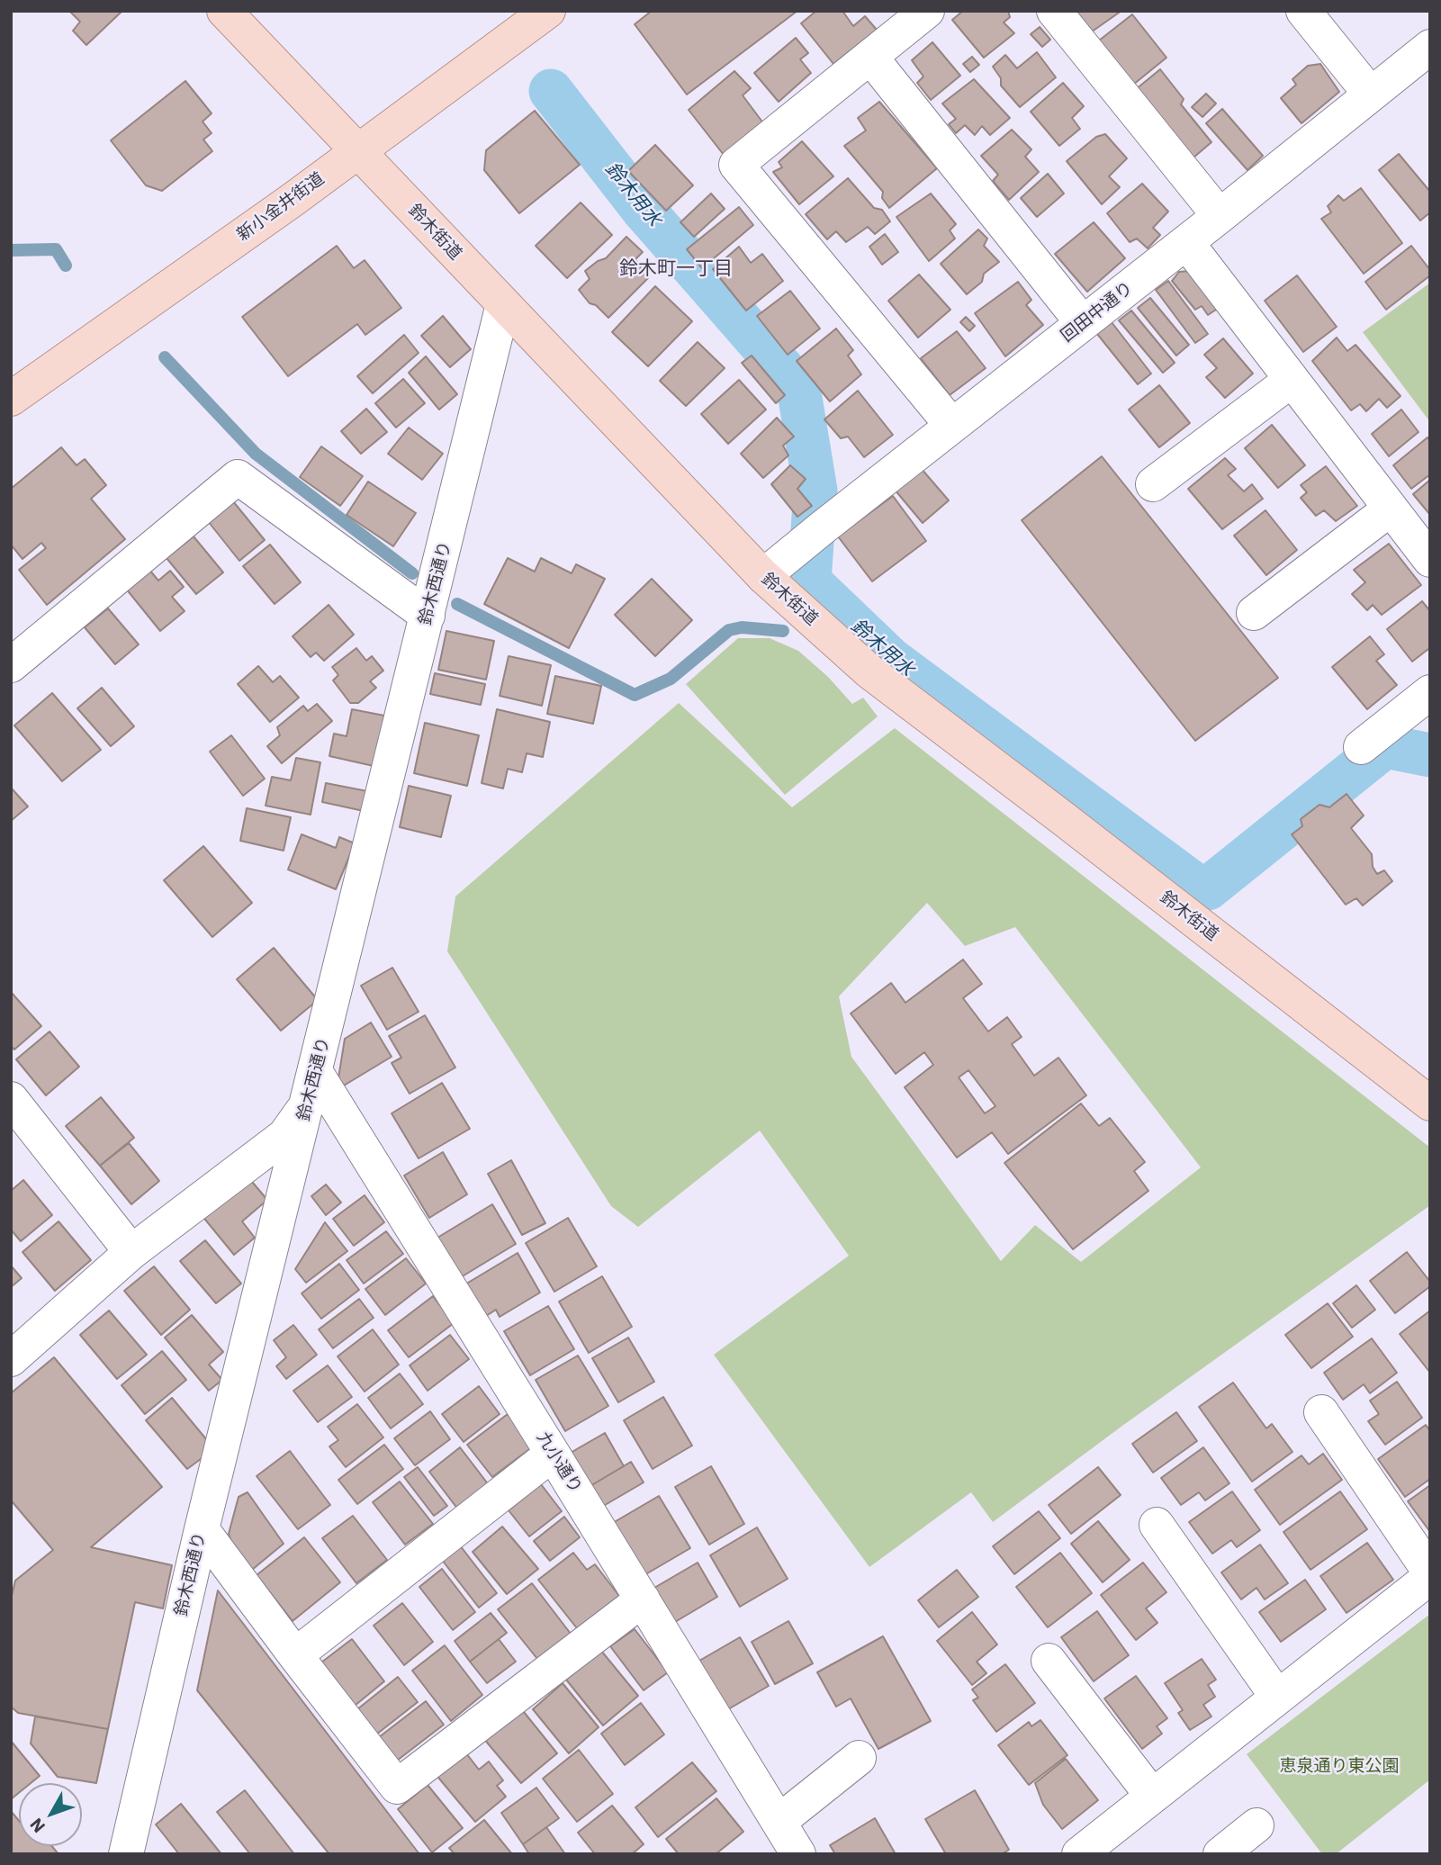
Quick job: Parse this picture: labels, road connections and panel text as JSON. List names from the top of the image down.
{
  "streets": {
    "main road": ["新小金井街道", "鈴木街道"],
    "street": ["回田中通り", "鈴木西通り", "九小通り"]
  },
  "crossings": [
    ["新小金井街道", "鈴木街道"],
    ["鈴木街道", "回田中通り"],
    ["鈴木街道", "鈴木西通り"],
    ["鈴木西通り", "九小通り"]
  ],
  "districts": ["鈴木町一丁目"],
  "water": ["鈴木用水"],
  "parks": ["恵泉通り東公園"],
  "north": "bottom left"
}
